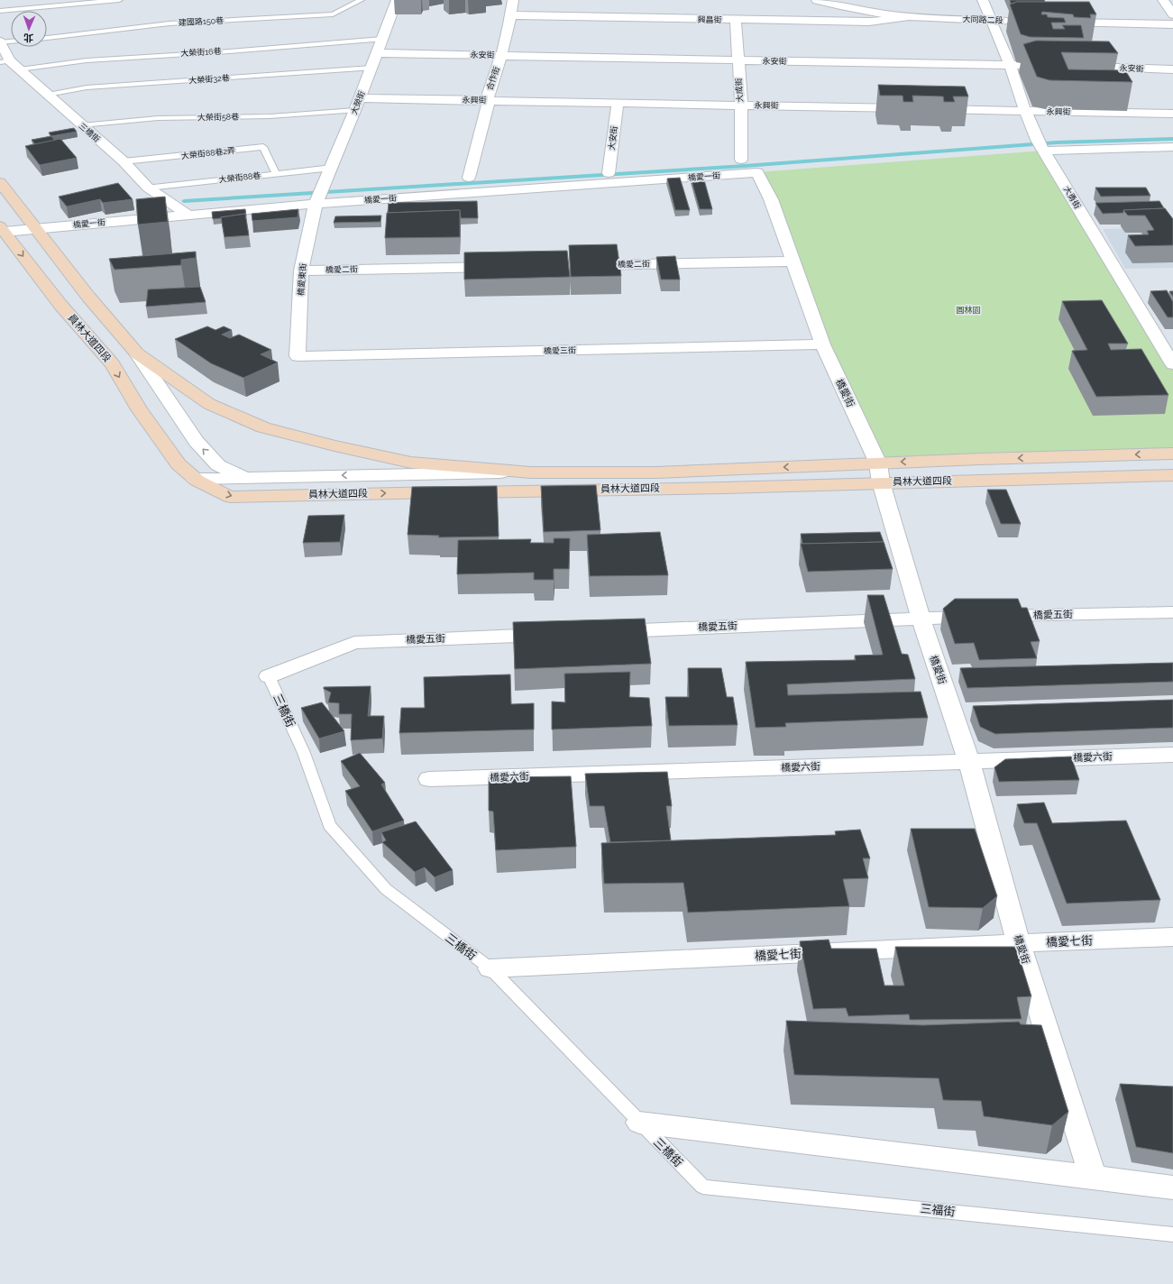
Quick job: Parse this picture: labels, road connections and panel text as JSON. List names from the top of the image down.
{
  "streets": {
    "main road": ["員林大道四段"],
    "street": [
      "興昌街",
      "大同路二段",
      "永安街",
      "合作街",
      "大成街",
      "永興街",
      "大榮街",
      "三橋街",
      "大安街",
      "橋愛一街",
      "大勇街",
      "橋愛二街",
      "橋愛東街",
      "橋愛三街",
      "橋愛街",
      "橋愛五街",
      "橋愛六街",
      "橋愛七街"
    ],
    "lane": [
      "建國路150巷",
      "大榮街16巷",
      "大榮街32巷",
      "大榮街58巷",
      "大榮街88巷2弄",
      "大榮街88巷",
      "三福街"
    ]
  },
  "crossings": [
    ["興昌街", "大同路二段"],
    ["興昌街", "合作街"],
    ["興昌街", "大成街"],
    ["大同路二段", "大勇街"],
    ["大榮街16巷", "大榮街"],
    ["大榮街16巷", "三橋街"],
    ["永安街", "合作街"],
    ["永安街", "大成街"],
    ["永安街", "大榮街"],
    ["永安街", "大勇街"],
    ["合作街", "永興街"],
    ["大榮街32巷", "大榮街"],
    ["大榮街32巷", "三橋街"],
    ["大成街", "永興街"],
    ["永興街", "大榮街"],
    ["永興街", "大榮街58巷"],
    ["永興街", "大安街"],
    ["永興街", "大勇街"],
    ["大榮街", "大榮街58巷"],
    ["大榮街", "橋愛一街"],
    ["大榮街", "大榮街88巷"],
    ["大榮街", "橋愛東街"],
    ["大榮街58巷", "三橋街"],
    ["三橋街", "大榮街88巷2弄"],
    ["三橋街", "橋愛一街"],
    ["三橋街", "大榮街88巷"],
    ["三橋街", "橋愛五街"],
    ["三橋街", "橋愛七街"],
    ["三橋街", "三福街"],
    ["大榮街88巷2弄", "大榮街88巷"],
    ["橋愛一街", "橋愛東街"],
    ["橋愛一街", "員林大道四段"],
    ["橋愛一街", "橋愛街"],
    ["橋愛二街", "橋愛東街"],
    ["橋愛二街", "橋愛街"],
    ["橋愛東街", "橋愛三街"],
    ["員林大道四段", "橋愛街"],
    ["橋愛三街", "橋愛街"],
    ["橋愛街", "橋愛五街"],
    ["橋愛街", "橋愛六街"],
    ["橋愛街", "橋愛七街"]
  ],
  "parks": ["圓林園"],
  "north": "bottom"
}
